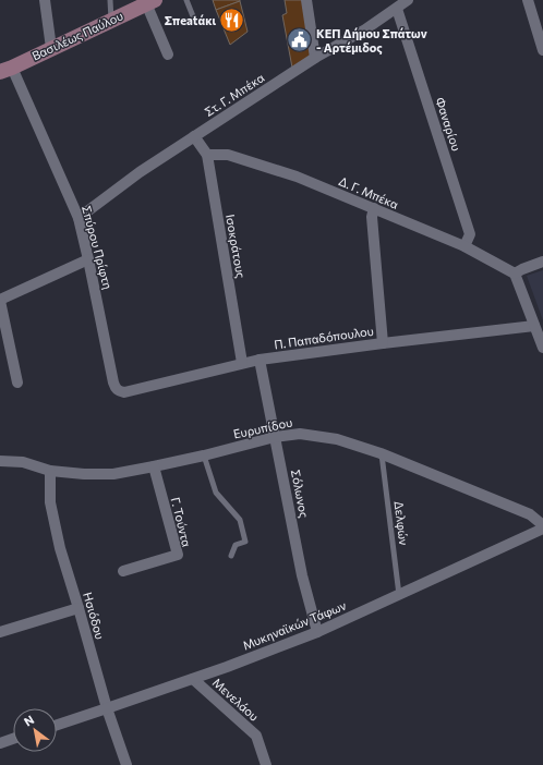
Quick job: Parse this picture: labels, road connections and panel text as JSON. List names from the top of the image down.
{
  "streets": {
    "street": [
      "Βασιλέως Παύλου",
      "Στ. Γ. Μπέκα",
      "Φαναρίου",
      "Δ. Γ. Μπέκα",
      "Ισοκράτους",
      "Σπύρου Πρίφτη",
      "Π. Παπαδόπουλου",
      "Ευρυπίδου",
      "Σόλωνος",
      "Γ. Τούντα",
      "Ησιόδου",
      "Μυκηναϊκών Τάφων",
      "Μενελάου"
    ],
    "lane": ["Δελφών"]
  },
  "crossings": [
    ["Βασιλέως Παύλου", "Σπύρου Πρίφτη"],
    ["Στ. Γ. Μπέκα", "Φαναρίου"],
    ["Στ. Γ. Μπέκα", "Ισοκράτους"],
    ["Στ. Γ. Μπέκα", "Σπύρου Πρίφτη"],
    ["Φαναρίου", "Δ. Γ. Μπέκα"],
    ["Δ. Γ. Μπέκα", "Ισοκράτους"],
    ["Ισοκράτους", "Π. Παπαδόπουλου"],
    ["Σπύρου Πρίφτη", "Π. Παπαδόπουλου"],
    ["Π. Παπαδόπουλου", "Σόλωνος"],
    ["Ευρυπίδου", "Σόλωνος"],
    ["Ευρυπίδου", "Γ. Τούντα"],
    ["Ευρυπίδου", "Δελφών"],
    ["Ευρυπίδου", "Ησιόδου"],
    ["Σόλωνος", "Μυκηναϊκών Τάφων"],
    ["Δελφών", "Μυκηναϊκών Τάφων"],
    ["Ησιόδου", "Μυκηναϊκών Τάφων"],
    ["Μυκηναϊκών Τάφων", "Μενελάου"]
  ],
  "places": {
    "restaurant": ["Σπeatάκι"],
    "public building": ["ΚΕΠ Δήμου Σπάτων - Αρτέμιδος"]
  },
  "north": "top left"
}
